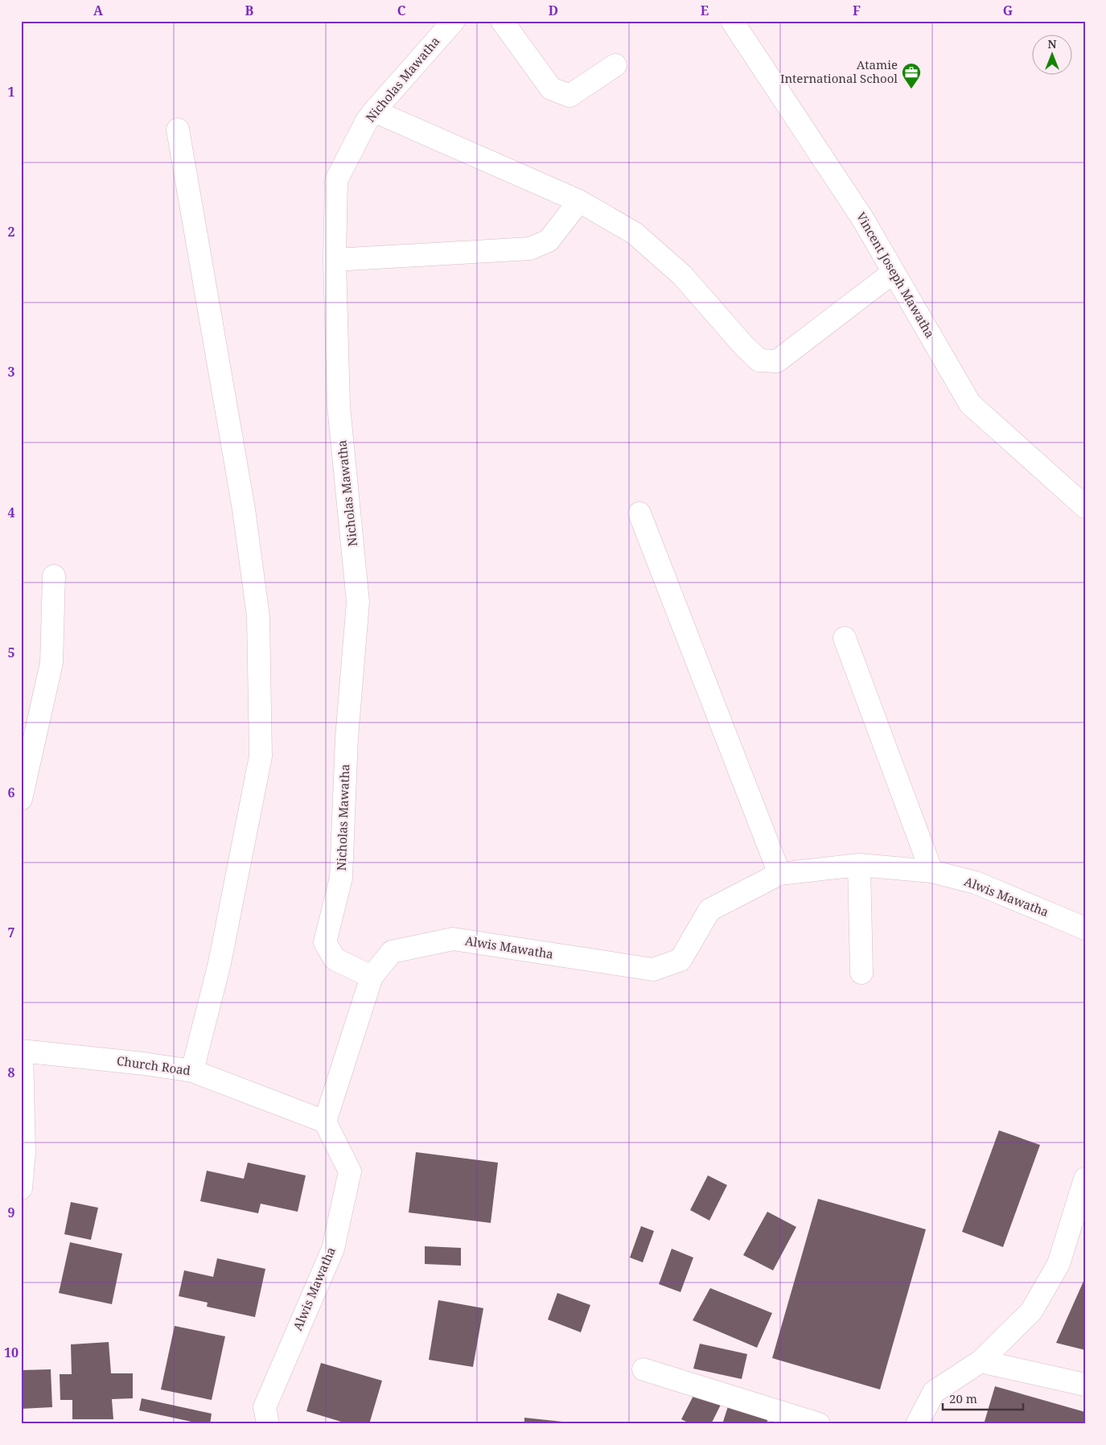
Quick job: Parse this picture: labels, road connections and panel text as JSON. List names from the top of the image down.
{
  "streets": {
    "street": [
      "Nicholas Mawatha",
      "Vincent Joseph Mawatha",
      "Alwis Mawatha",
      "Church Road"
    ]
  },
  "crossings": [
    ["Nicholas Mawatha", "Alwis Mawatha"],
    ["Alwis Mawatha", "Church Road"]
  ],
  "places": {
    "office": ["Atamie International School"]
  },
  "scale_bar": "20 m",
  "north": "top",
  "grid": {
    "columns": [
      "A",
      "B",
      "C",
      "D",
      "E",
      "F",
      "G"
    ],
    "rows": [
      "1",
      "2",
      "3",
      "4",
      "5",
      "6",
      "7",
      "8",
      "9",
      "10"
    ]
  }
}
